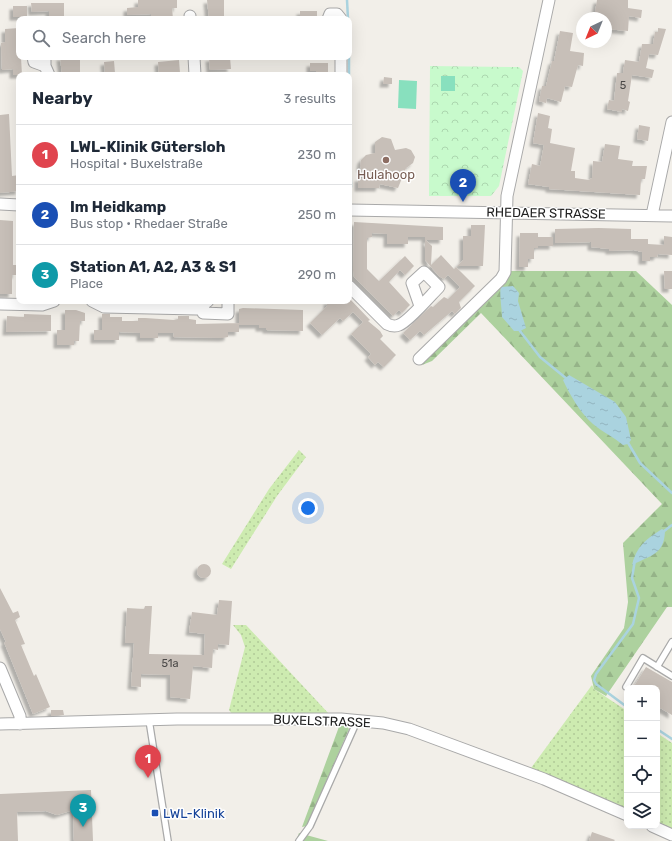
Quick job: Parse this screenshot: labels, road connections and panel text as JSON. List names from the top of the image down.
{
  "streets": {
    "street": ["RHEDAER STRASSE", "BUXELSTRASSE"]
  },
  "places": {
    "other": ["Hulahoop"],
    "transit": ["LWL-Klinik"]
  },
  "house_numbers": ["5", "51a"],
  "north": "bottom left",
  "page": {
    "search": "Search here",
    "heading": ["Nearby", "3 results"],
    "list": [
      {
        "mark": "1",
        "name": "LWL-Klinik Gütersloh",
        "note": "Hospital · Buxelstraße",
        "value": "230 m"
      },
      {
        "mark": "2",
        "name": "Im Heidkamp",
        "note": "Bus stop · Rhedaer Straße",
        "value": "250 m"
      },
      {
        "mark": "3",
        "name": "Station A1, A2, A3 & S1",
        "note": "Place",
        "value": "290 m"
      }
    ],
    "pins": ["2", "1", "3"],
    "map_buttons": ["+", "−"]
  }
}
